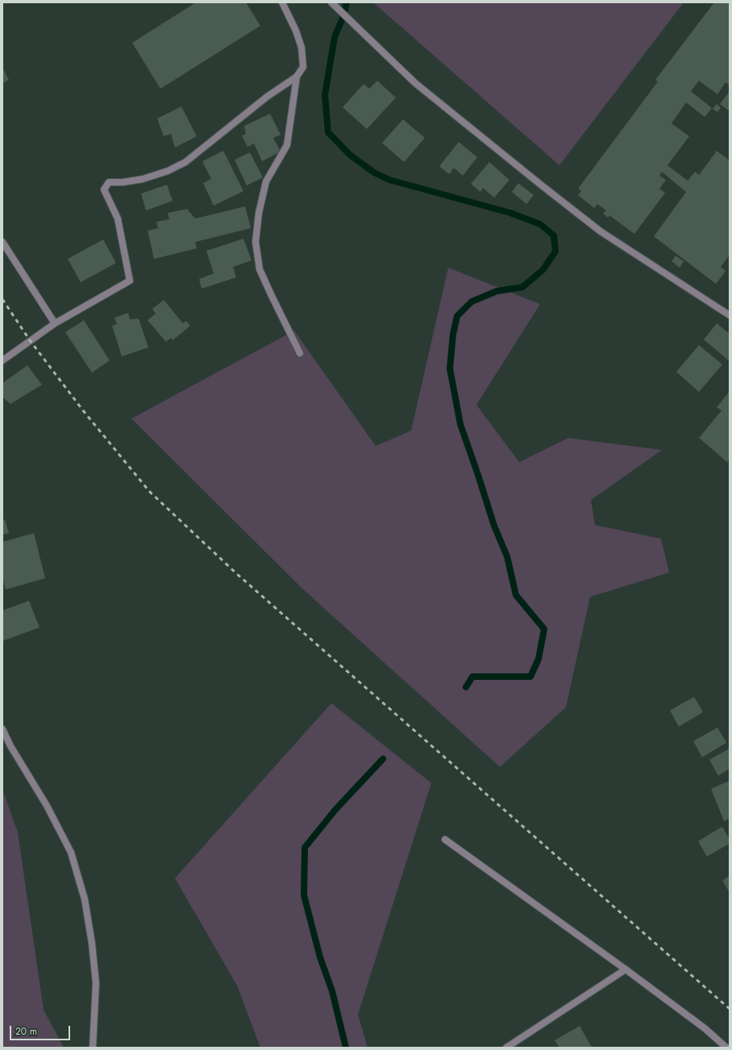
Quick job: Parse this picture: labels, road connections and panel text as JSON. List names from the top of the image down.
{
  "scale_bar": "20 m"
}
